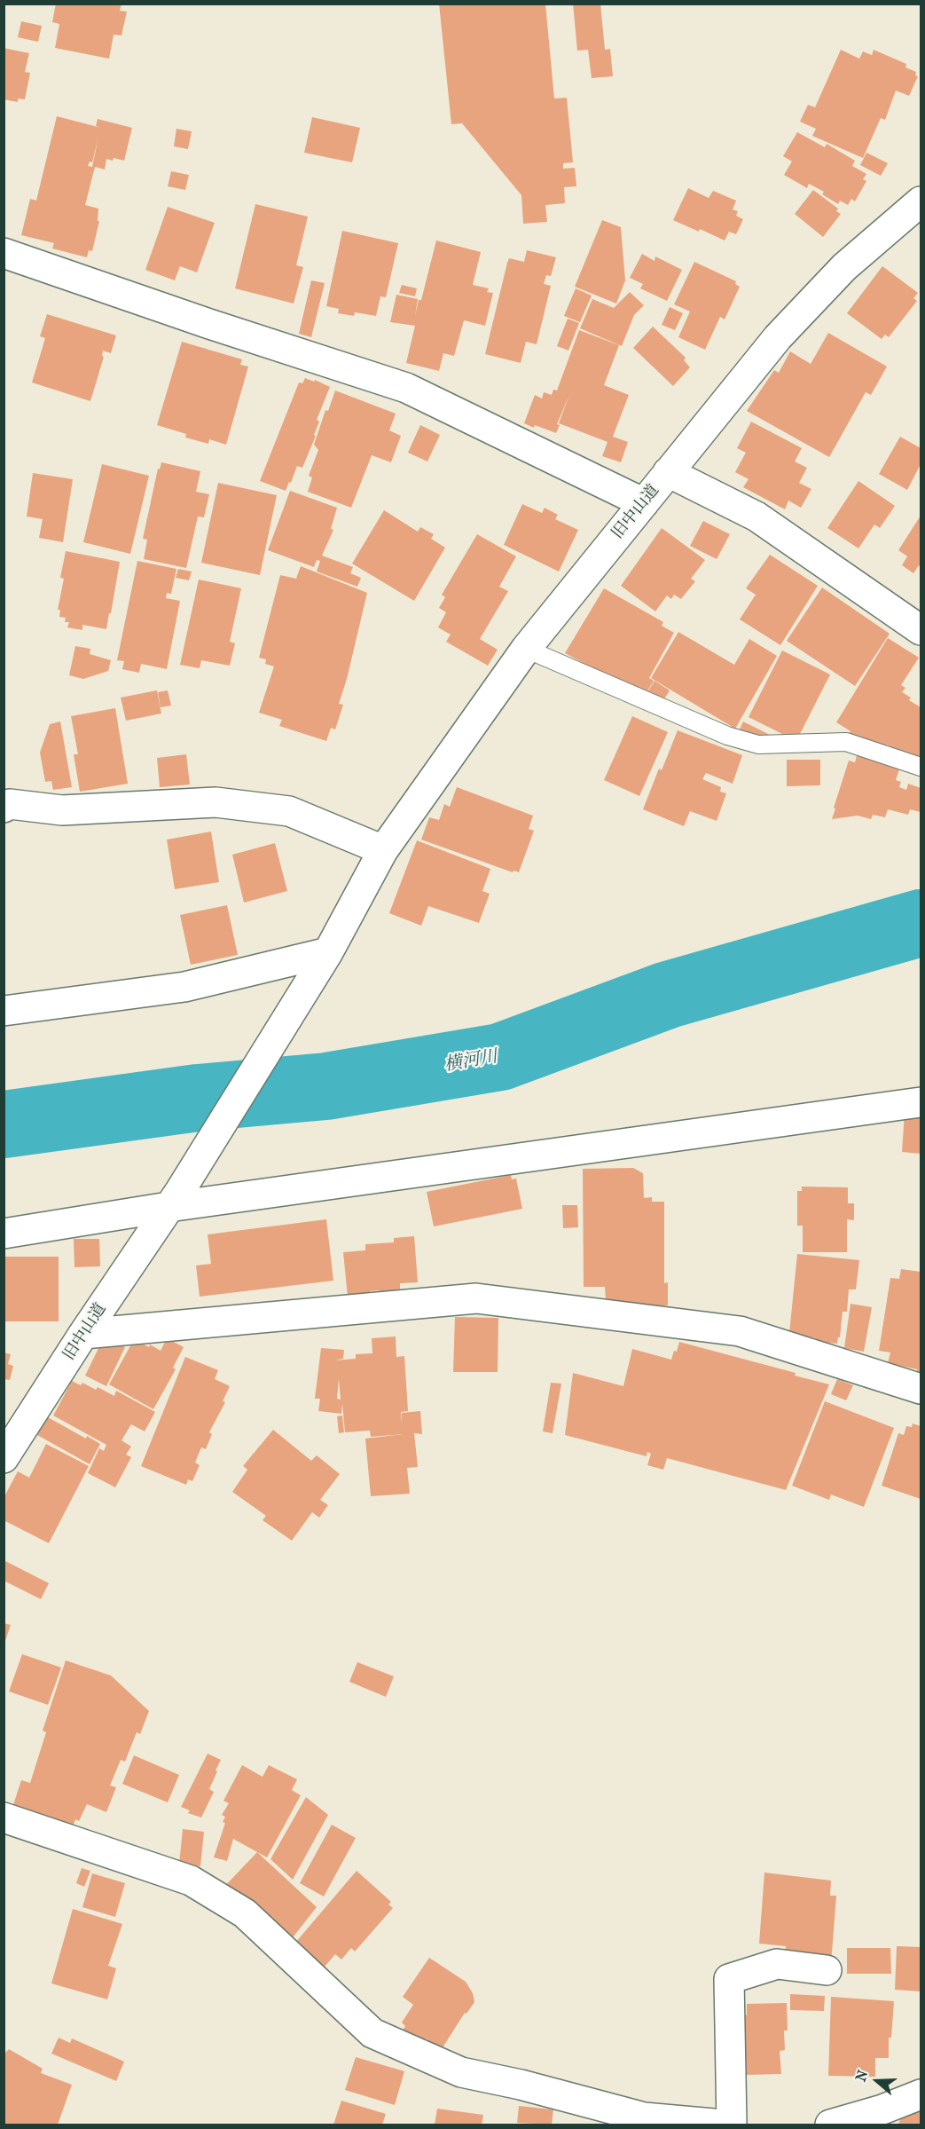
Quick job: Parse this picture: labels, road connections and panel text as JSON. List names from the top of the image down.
{
  "streets": {
    "street": ["旧中山道"]
  },
  "water": ["横河川"],
  "north": "left"
}
